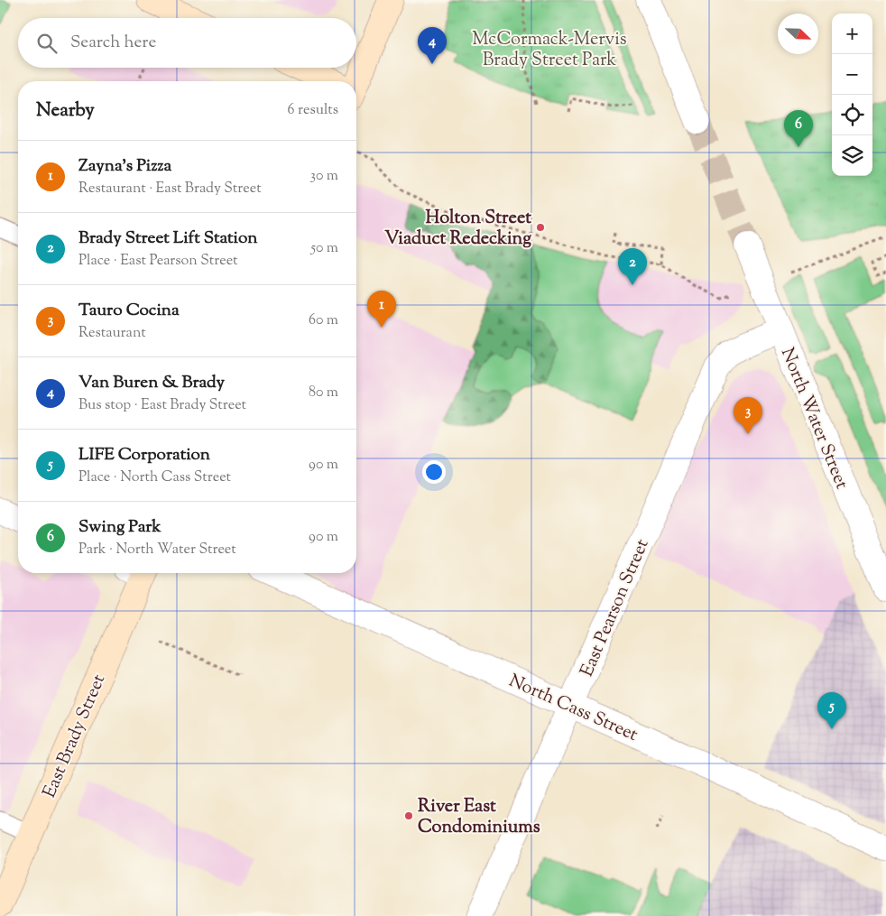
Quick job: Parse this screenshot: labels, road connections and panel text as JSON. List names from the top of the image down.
{
  "streets": {
    "main road": ["East Brady Street"],
    "street": ["North Water Street", "East Pearson Street", "North Cass Street"]
  },
  "crossings": [
    ["North Water Street", "East Pearson Street"],
    ["East Pearson Street", "North Cass Street"]
  ],
  "parks": ["McCormack-Mervis Brady Street Park"],
  "places": ["Holton Street Viaduct Redecking", "River East Condominiums"],
  "north": "bottom right",
  "page": {
    "map_buttons": ["+", "−"],
    "search": "Search here",
    "pins": [
      "4",
      "6",
      "2",
      "1",
      "3",
      "5"
    ],
    "heading": ["Nearby", "6 results"],
    "list": [
      {
        "mark": "1",
        "name": "Zayna's Pizza",
        "note": "Restaurant · East Brady Street",
        "value": "30 m"
      },
      {
        "mark": "2",
        "name": "Brady Street Lift Station",
        "note": "Place · East Pearson Street",
        "value": "50 m"
      },
      {
        "mark": "3",
        "name": "Tauro Cocina",
        "note": "Restaurant",
        "value": "60 m"
      },
      {
        "mark": "4",
        "name": "Van Buren & Brady",
        "note": "Bus stop · East Brady Street",
        "value": "80 m"
      },
      {
        "mark": "5",
        "name": "LIFE Corporation",
        "note": "Place · North Cass Street",
        "value": "90 m"
      },
      {
        "mark": "6",
        "name": "Swing Park",
        "note": "Park · North Water Street",
        "value": "90 m"
      }
    ]
  }
}
